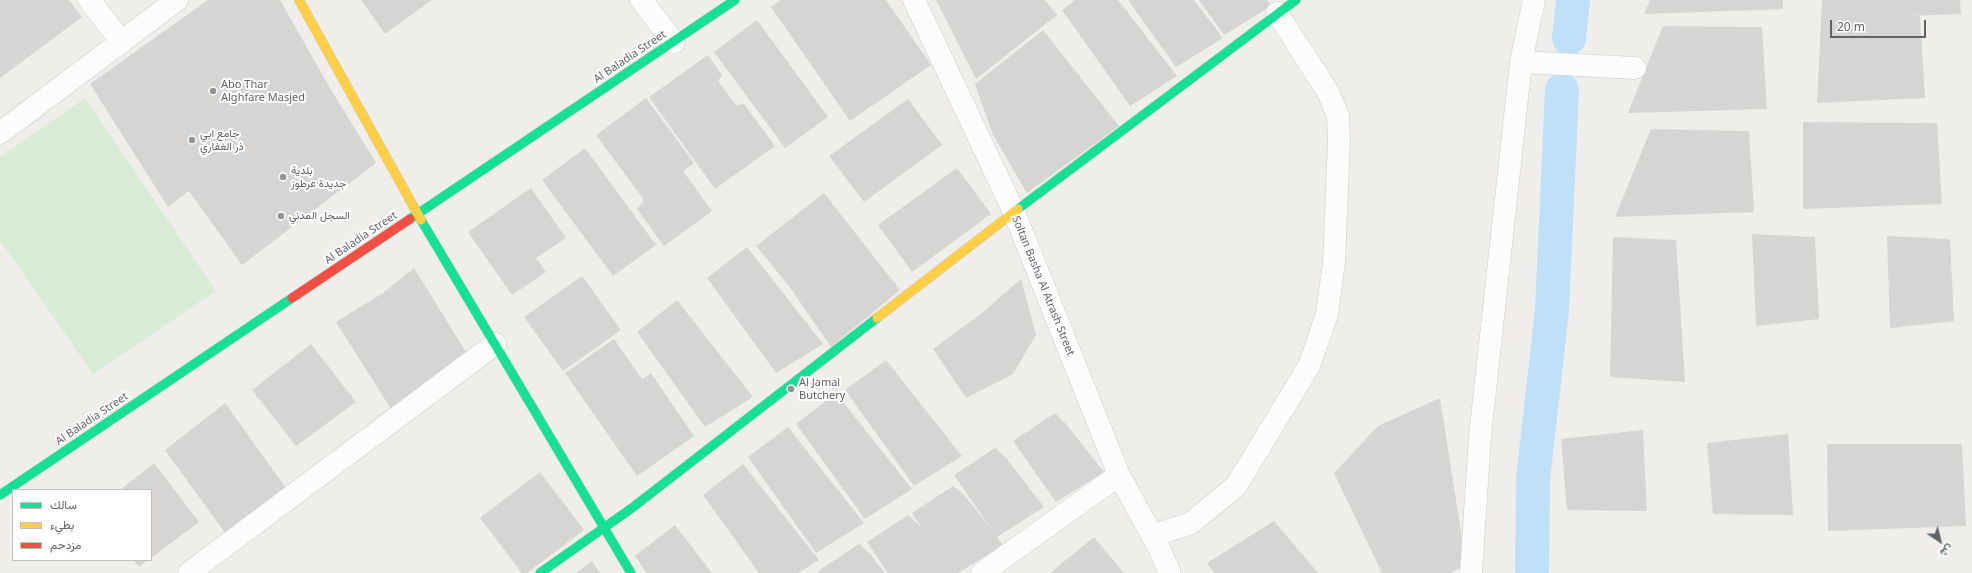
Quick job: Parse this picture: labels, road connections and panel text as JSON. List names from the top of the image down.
{
  "streets": {
    "street": ["Al Baladia Street", "Soltan Basha Al Atrash Street"]
  },
  "places": [
    "Abo Thar Alghfare Masjed",
    "جامع ابي ذر الغفاري",
    "بلدية جديدة عرطوز",
    "السجل المدني",
    "Al Jamal Butchery"
  ],
  "legend": ["سالك", "بطيء", "مزدحم"],
  "scale_bar": "20 m",
  "north": "bottom right"
}
